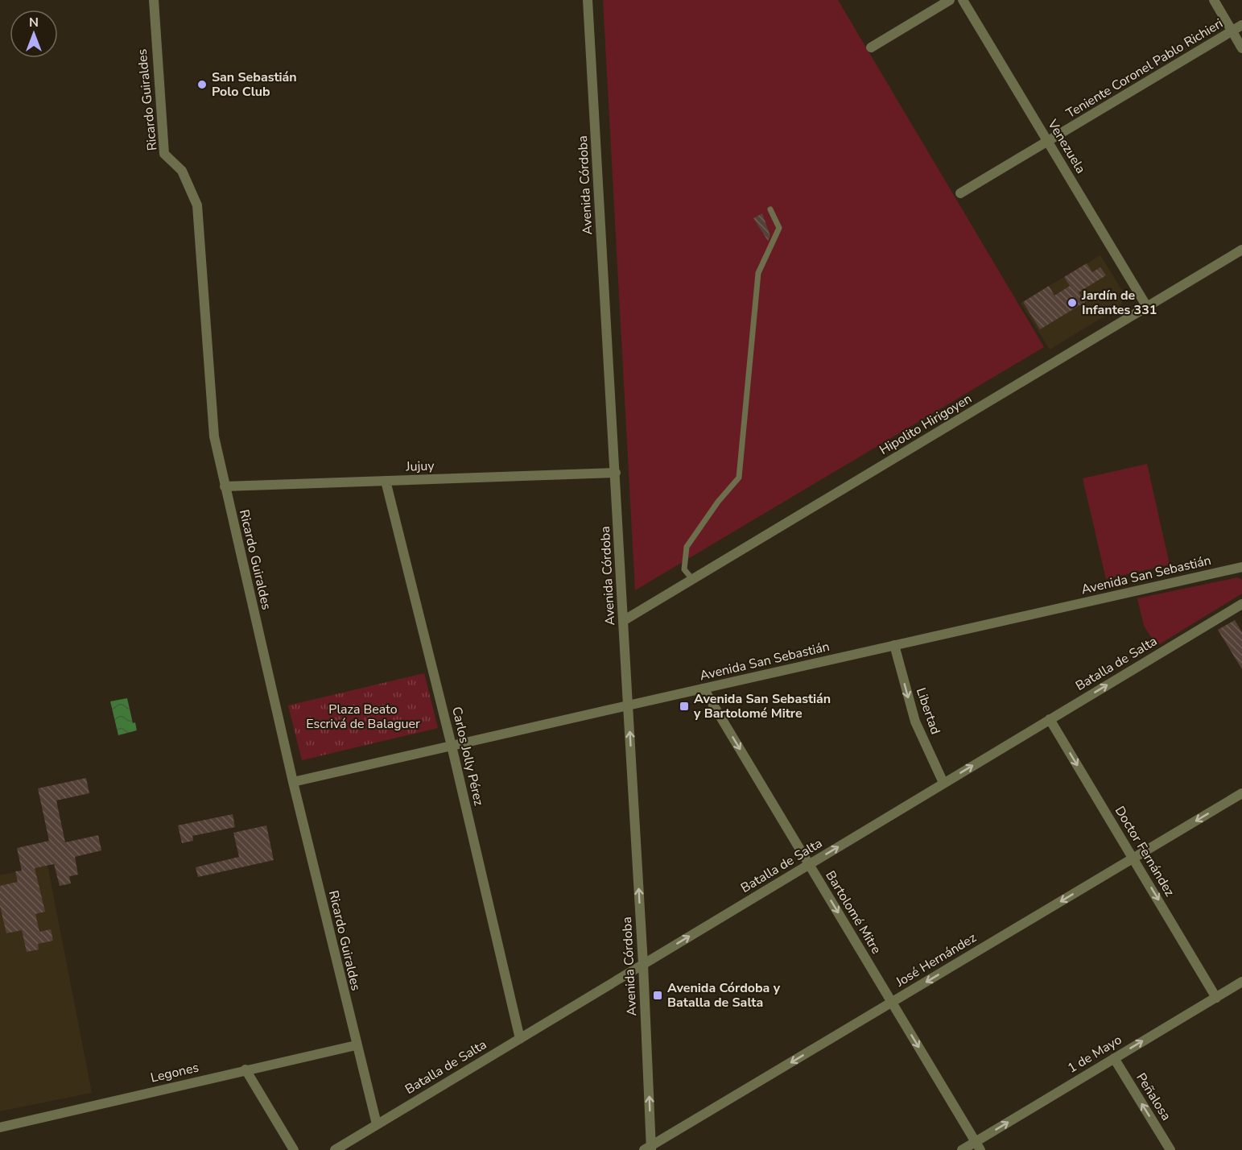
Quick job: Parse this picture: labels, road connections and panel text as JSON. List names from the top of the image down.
{
  "streets": {
    "street": [
      "Teniente Coronel Pablo Richieri",
      "Ricardo Guiraldes",
      "Venezuela",
      "Avenida Córdoba",
      "Hipolito Hirigoyen",
      "Jujuy",
      "Avenida San Sebastián",
      "Batalla de Salta",
      "Libertad",
      "Carlos Jolly Pérez",
      "Doctor Fernández",
      "Bartolomé Mitre",
      "José Hernández",
      "1 de Mayo",
      "Legones",
      "Peñalosa"
    ]
  },
  "crossings": [
    ["Teniente Coronel Pablo Richieri", "Venezuela"],
    ["Ricardo Guiraldes", "Jujuy"],
    ["Ricardo Guiraldes", "Avenida San Sebastián"],
    ["Ricardo Guiraldes", "Batalla de Salta"],
    ["Ricardo Guiraldes", "Legones"],
    ["Venezuela", "Hipolito Hirigoyen"],
    ["Avenida Córdoba", "Hipolito Hirigoyen"],
    ["Avenida Córdoba", "Jujuy"],
    ["Avenida Córdoba", "Avenida San Sebastián"],
    ["Avenida Córdoba", "Batalla de Salta"],
    ["Avenida Córdoba", "José Hernández"],
    ["Jujuy", "Carlos Jolly Pérez"],
    ["Avenida San Sebastián", "Libertad"],
    ["Avenida San Sebastián", "Carlos Jolly Pérez"],
    ["Avenida San Sebastián", "Bartolomé Mitre"],
    ["Batalla de Salta", "Libertad"],
    ["Batalla de Salta", "Carlos Jolly Pérez"],
    ["Batalla de Salta", "Doctor Fernández"],
    ["Batalla de Salta", "Bartolomé Mitre"],
    ["Doctor Fernández", "José Hernández"],
    ["Doctor Fernández", "1 de Mayo"],
    ["Bartolomé Mitre", "José Hernández"],
    ["Bartolomé Mitre", "1 de Mayo"],
    ["1 de Mayo", "Peñalosa"]
  ],
  "one_way": [
    "Avenida Córdoba",
    "Batalla de Salta",
    "Libertad",
    "Doctor Fernández",
    "Bartolomé Mitre",
    "José Hernández",
    "1 de Mayo",
    "Peñalosa"
  ],
  "parks": ["Plaza Beato Escrivá de Balaguer"],
  "places": {
    "other": ["San Sebastián Polo Club", "Jardín de Infantes 331"],
    "transit": ["Avenida San Sebastián y Bartolomé Mitre", "Avenida Córdoba y Batalla de Salta"]
  },
  "north": "top"
}
